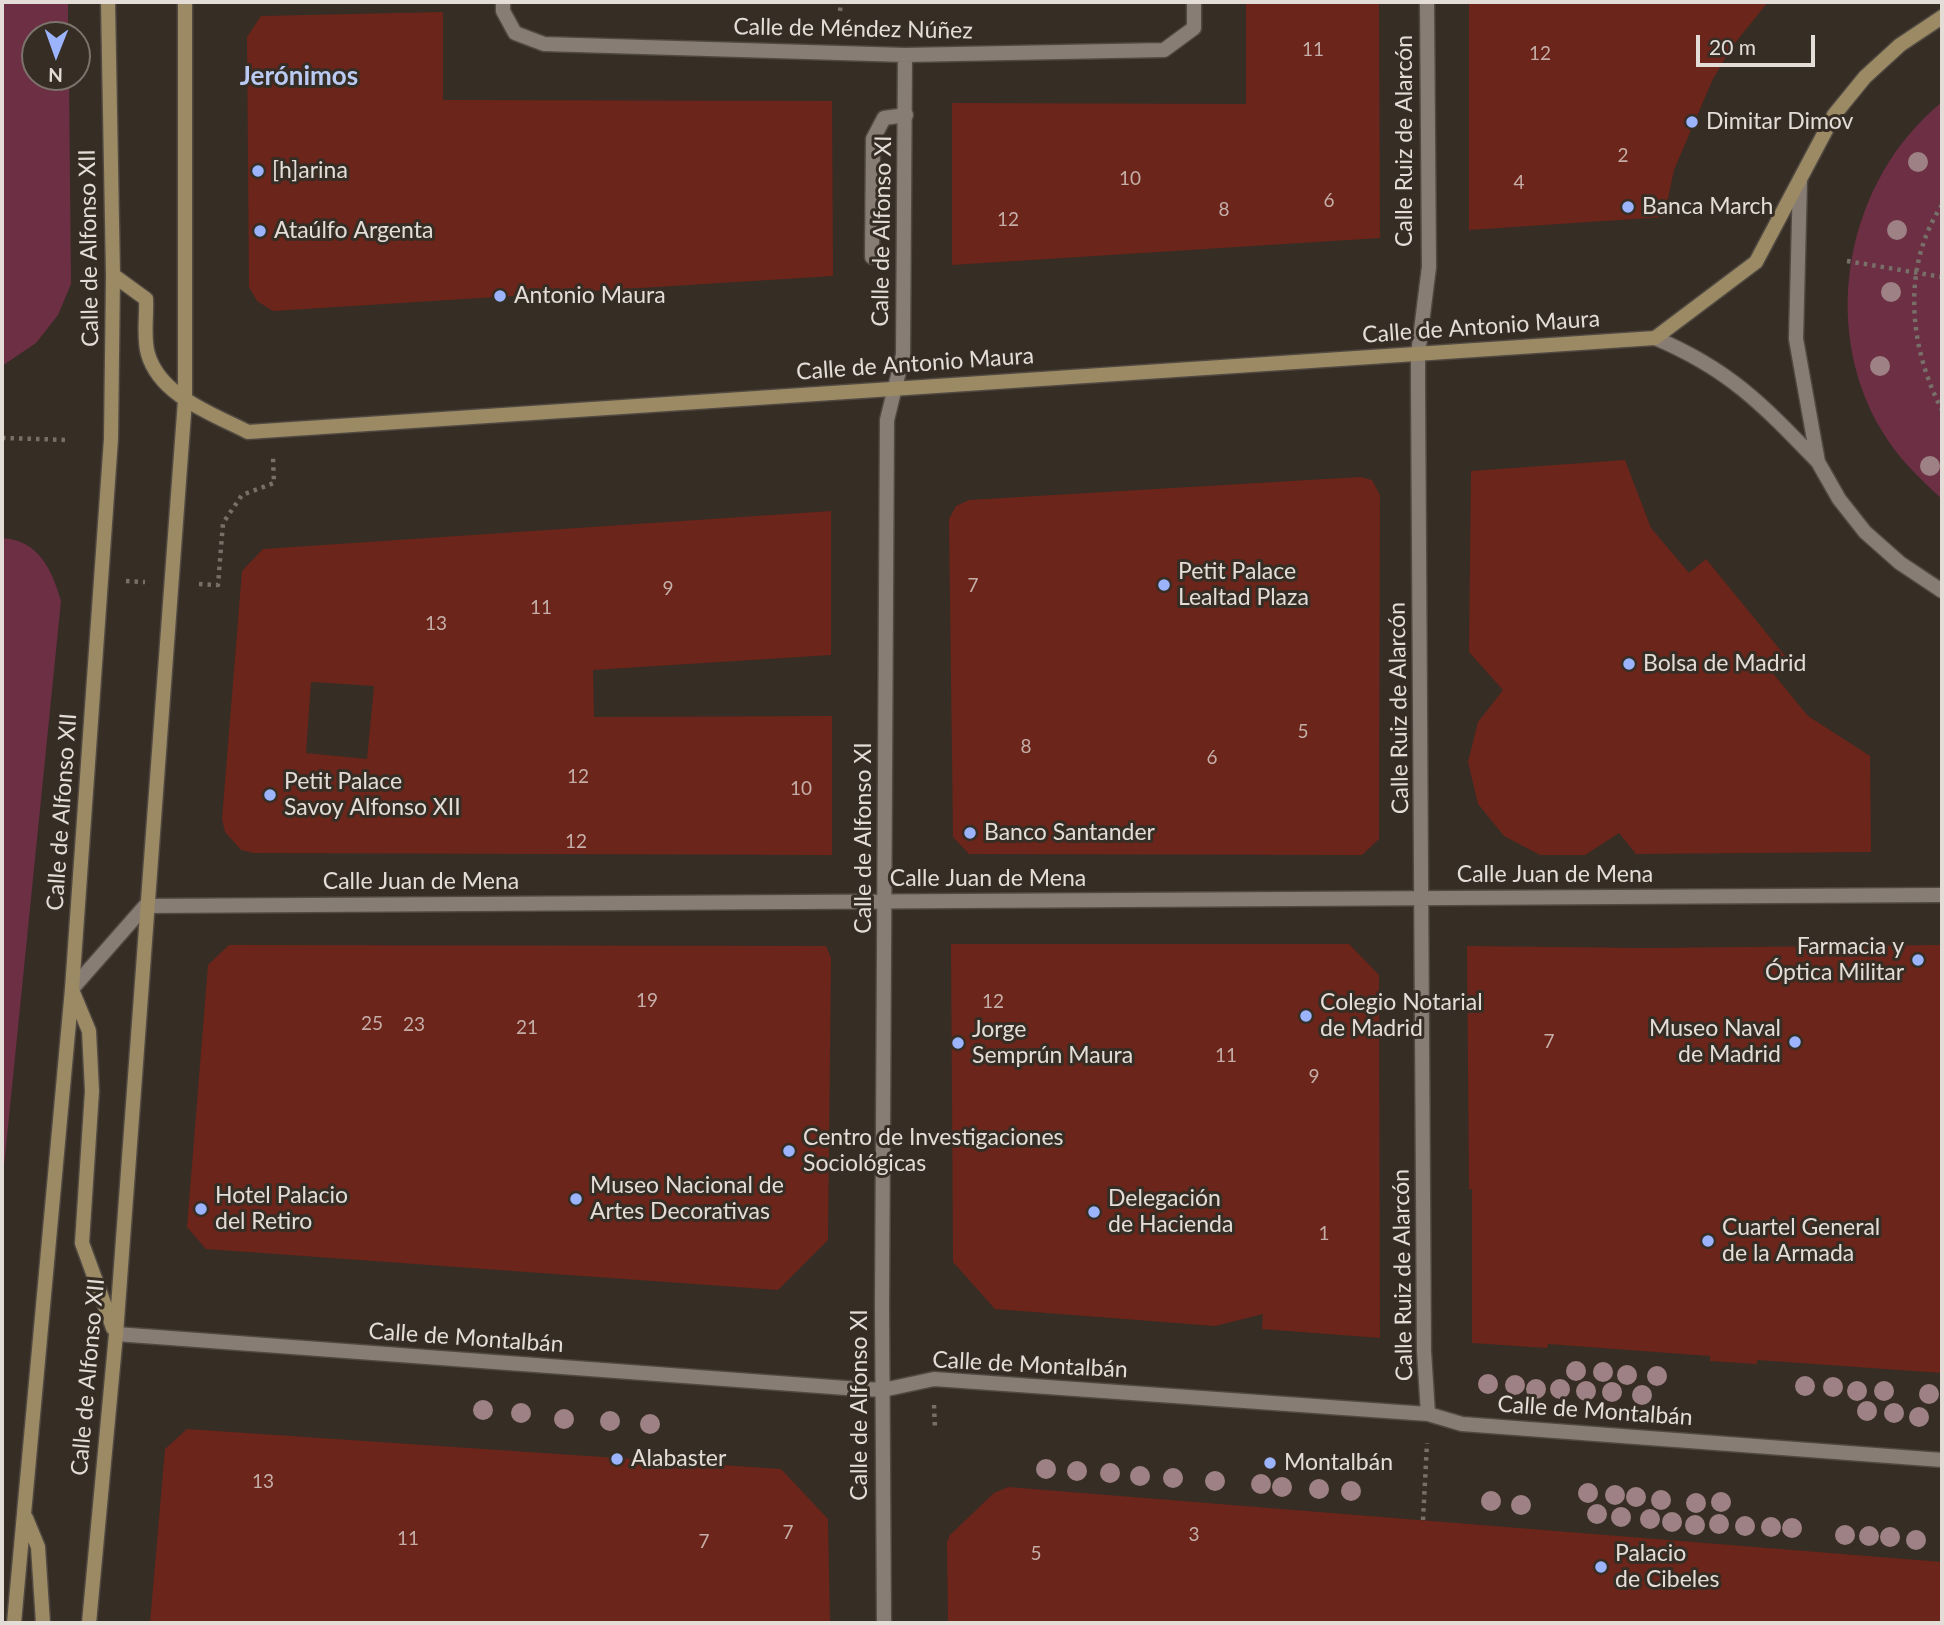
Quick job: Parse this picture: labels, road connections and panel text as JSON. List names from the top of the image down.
{
  "streets": {
    "main road": ["Calle de Alfonso XII", "Calle de Antonio Maura"],
    "street": [
      "Calle de Méndez Núñez",
      "Calle Ruiz de Alarcón",
      "Calle de Alfonso XI",
      "Calle Juan de Mena",
      "Calle de Montalbán"
    ]
  },
  "crossings": [
    ["Calle de Méndez Núñez", "Calle de Alfonso XI"],
    ["Calle Ruiz de Alarcón", "Calle de Antonio Maura"],
    ["Calle Ruiz de Alarcón", "Calle Juan de Mena"],
    ["Calle Ruiz de Alarcón", "Calle de Montalbán"],
    ["Calle de Alfonso XI", "Calle de Antonio Maura"],
    ["Calle de Alfonso XI", "Calle Juan de Mena"],
    ["Calle de Alfonso XI", "Calle de Montalbán"],
    ["Calle de Alfonso XII", "Calle de Antonio Maura"],
    ["Calle de Alfonso XII", "Calle Juan de Mena"],
    ["Calle de Alfonso XII", "Calle de Montalbán"]
  ],
  "districts": ["Jerónimos"],
  "places": [
    "Dimitar Dimov",
    "[h]arina",
    "Banca March",
    "Ataúlfo Argenta",
    "Antonio Maura",
    "Petit Palace Lealtad Plaza",
    "Bolsa de Madrid",
    "Petit Palace Savoy Alfonso XII",
    "Banco Santander",
    "Farmacia y Óptica Militar",
    "Colegio Notarial de Madrid",
    "Museo Naval de Madrid",
    "Jorge Semprún Maura",
    "Centro de Investigaciones Sociológicas",
    "Museo Nacional de Artes Decorativas",
    "Hotel Palacio del Retiro",
    "Delegación de Hacienda",
    "Cuartel General de la Armada",
    "Alabaster",
    "Montalbán",
    "Palacio de Cibeles"
  ],
  "house_numbers": [
    "11",
    "12",
    "2",
    "10",
    "4",
    "6",
    "8",
    "12",
    "7",
    "9",
    "11",
    "13",
    "5",
    "8",
    "6",
    "12",
    "10",
    "12",
    "19",
    "12",
    "25",
    "23",
    "21",
    "7",
    "11",
    "9",
    "1",
    "13",
    "7",
    "3",
    "11",
    "7",
    "5"
  ],
  "scale_bar": "20 m",
  "north": "bottom"
}
